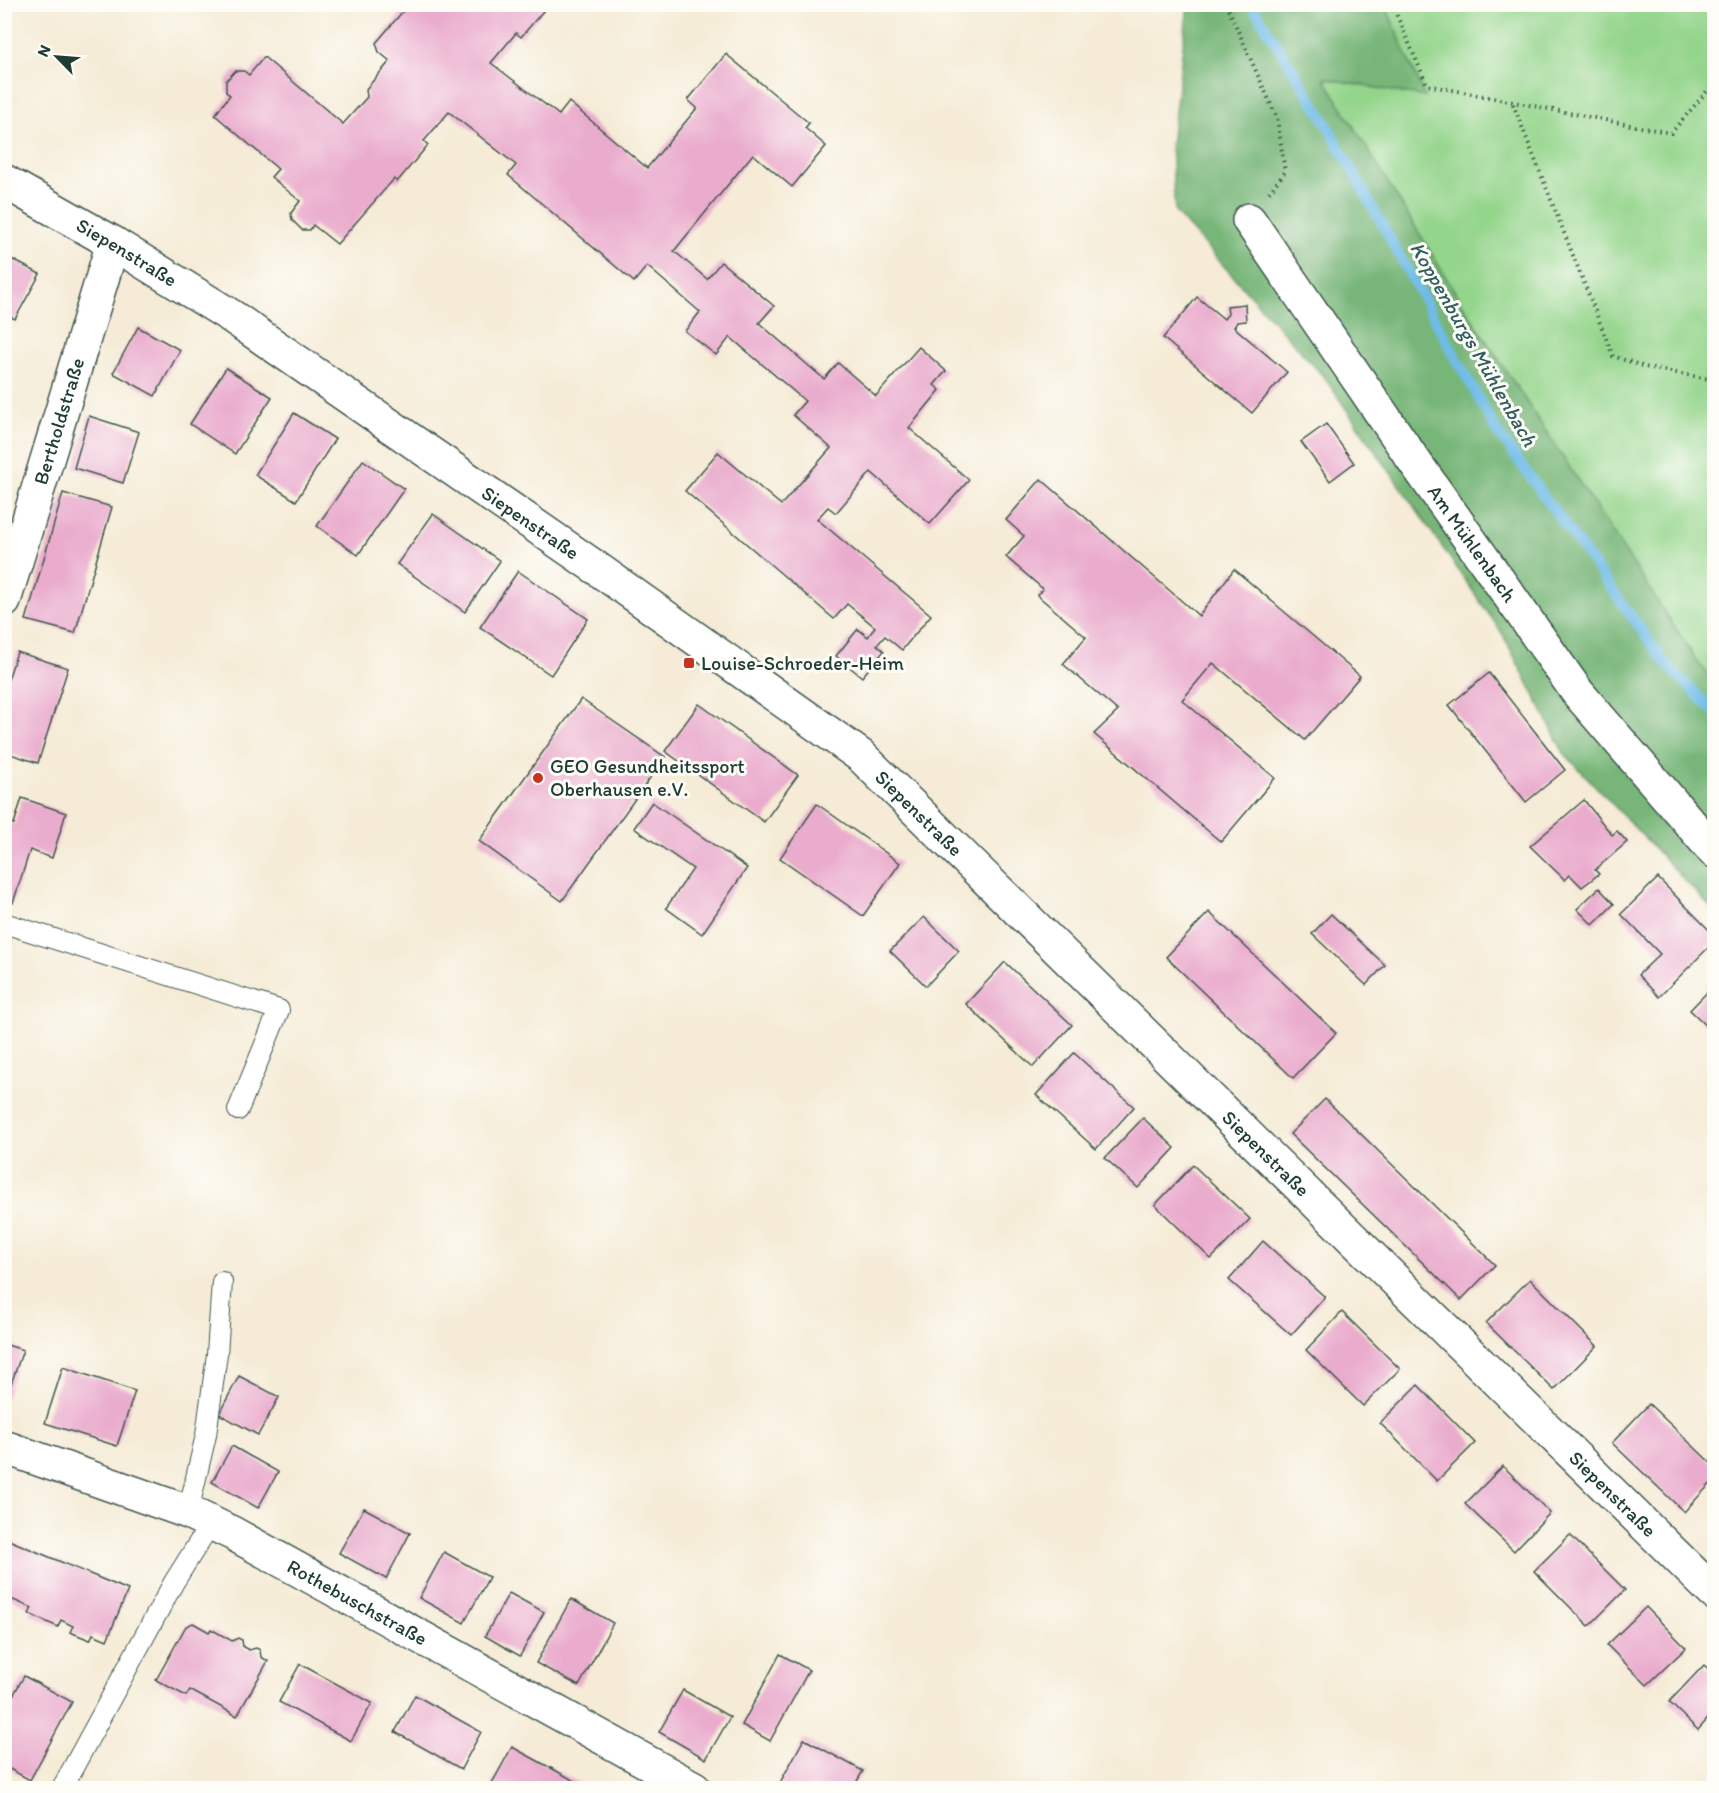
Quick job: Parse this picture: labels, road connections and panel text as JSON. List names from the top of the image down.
{
  "streets": {
    "street": [
      "Siepenstraße",
      "Bertholdstraße",
      "Am Mühlenbach",
      "Rothebuschstraße"
    ]
  },
  "crossings": [
    ["Siepenstraße", "Bertholdstraße"]
  ],
  "water": ["Koppenburgs Mühlenbach"],
  "places": {
    "transit": ["Louise-Schroeder-Heim"],
    "other": ["GEO Gesundheitssport Oberhausen e.V."]
  },
  "north": "top left"
}
